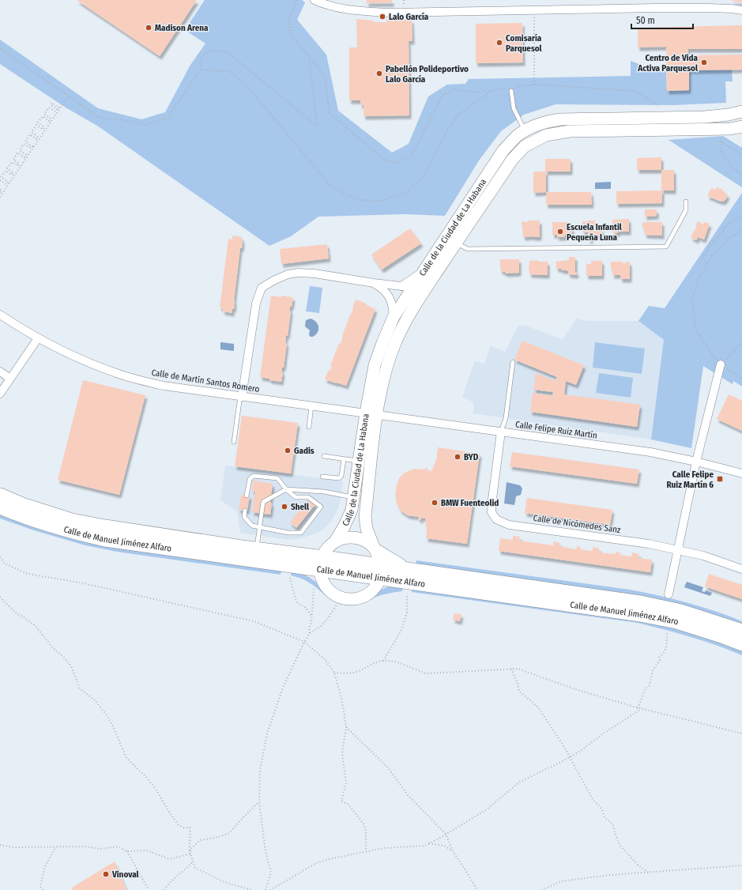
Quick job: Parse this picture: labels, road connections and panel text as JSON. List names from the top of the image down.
{
  "streets": {
    "highway": ["Calle de Manuel Jiménez Alfaro"],
    "street": [
      "Calle de la Ciudad de La Habana",
      "Calle de Martín Santos Romero",
      "Calle Felipe Ruiz Martín",
      "Calle de Nicómedes Sanz"
    ]
  },
  "crossings": [
    ["Calle de la Ciudad de La Habana", "Calle de Martín Santos Romero"],
    ["Calle de la Ciudad de La Habana", "Calle Felipe Ruiz Martín"],
    ["Calle de la Ciudad de La Habana", "Calle de Manuel Jiménez Alfaro"],
    ["Calle de Martín Santos Romero", "Calle Felipe Ruiz Martín"],
    ["Calle Felipe Ruiz Martín", "Calle de Nicómedes Sanz"]
  ],
  "places": {
    "other": [
      "Lalo García",
      "Madison Arena",
      "Comisaría Parquesol",
      "Centro de Vida Activa Parquesol",
      "Pabellón Polideportivo Lalo García",
      "Escuela Infantil Pequeña Luna",
      "Gadis",
      "BYD",
      "BMW Fuenteolid",
      "Shell",
      "Vinoval"
    ],
    "transit": ["Calle Felipe Ruiz Martín 6"]
  },
  "scale_bar": "50 m"
}
